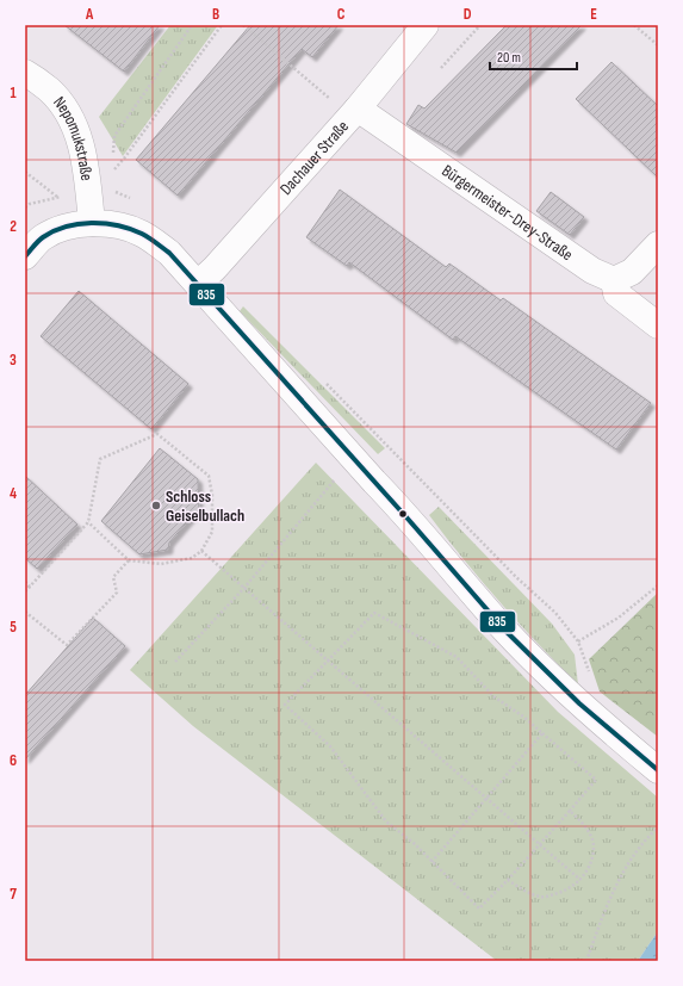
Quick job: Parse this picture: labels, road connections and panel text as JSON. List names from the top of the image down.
{
  "streets": {
    "street": ["Nepomukstraße", "Dachauer Straße", "Bürgermeister-Drey-Straße"]
  },
  "crossings": [
    ["Dachauer Straße", "Bürgermeister-Drey-Straße"]
  ],
  "places": ["Schloss Geiselbullach"],
  "lines": ["transit line 835"],
  "scale_bar": "20 m",
  "grid": {
    "columns": [
      "A",
      "B",
      "C",
      "D",
      "E"
    ],
    "rows": [
      "1",
      "2",
      "3",
      "4",
      "5",
      "6",
      "7"
    ]
  }
}
